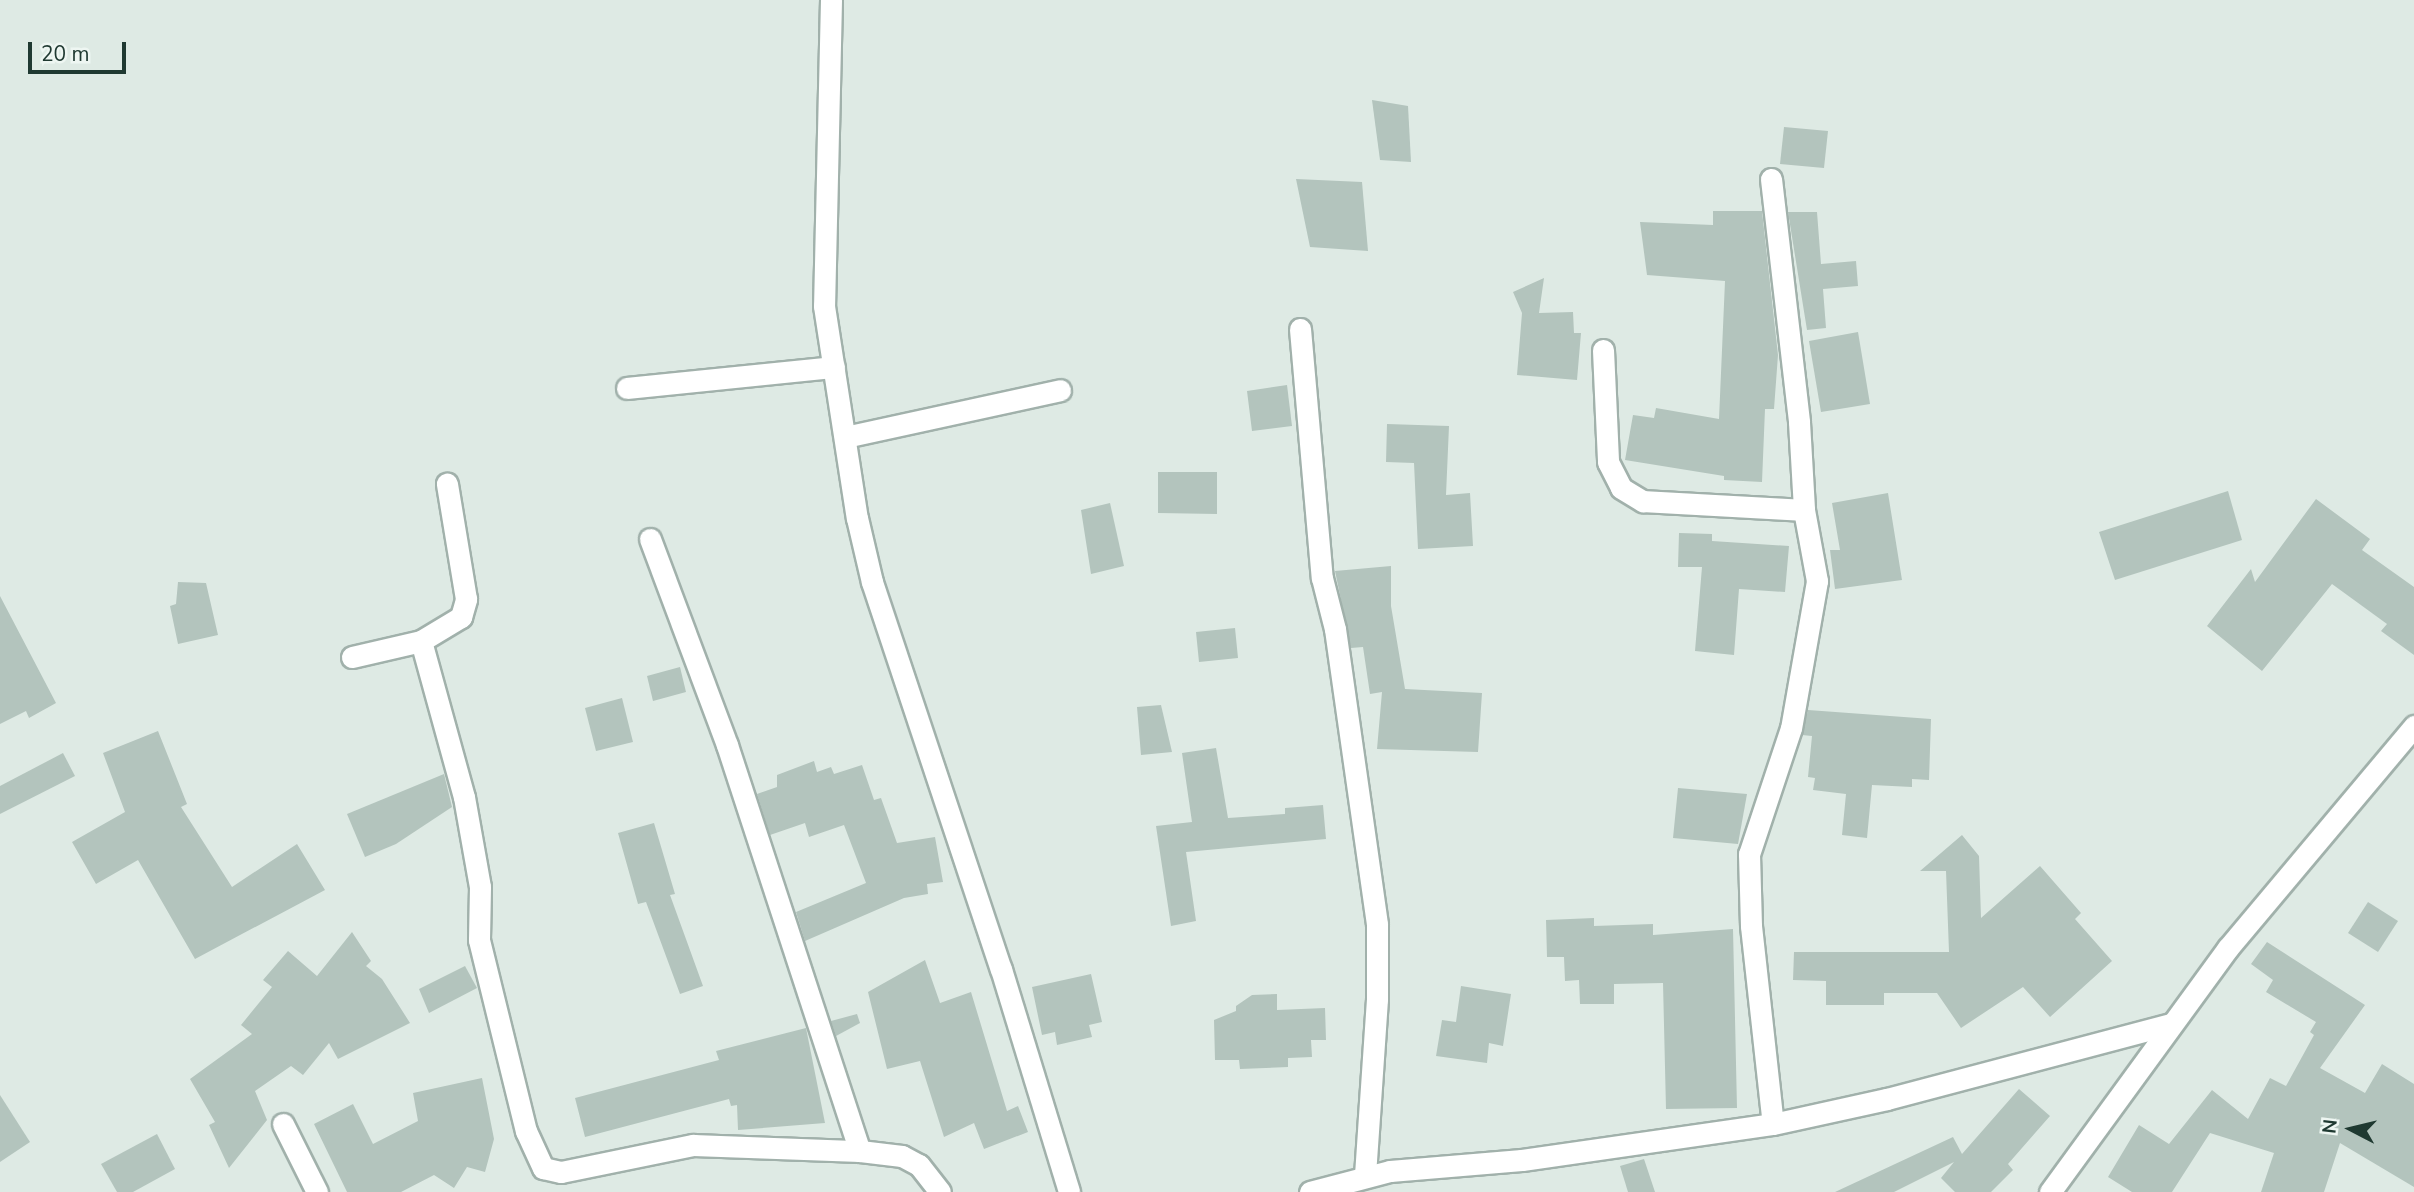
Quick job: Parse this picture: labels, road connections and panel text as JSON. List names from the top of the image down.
{
  "scale_bar": "20 m",
  "north": "left"
}
